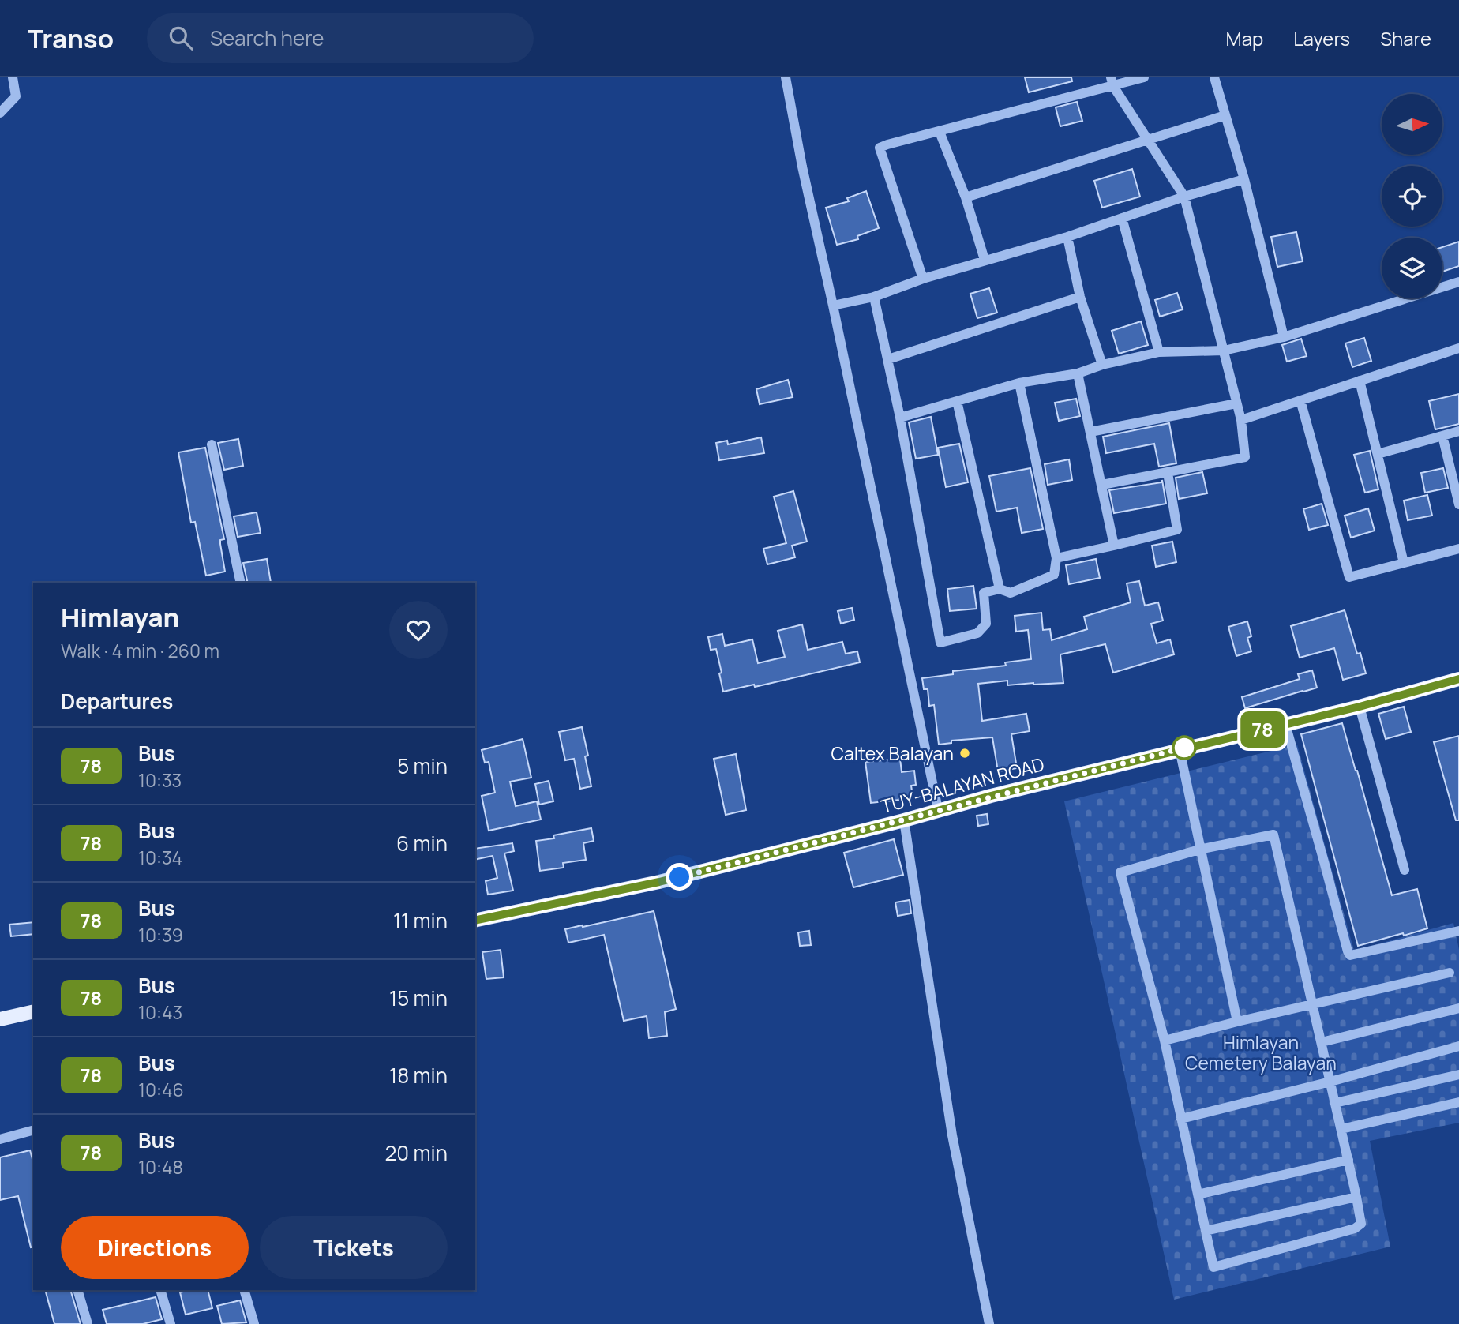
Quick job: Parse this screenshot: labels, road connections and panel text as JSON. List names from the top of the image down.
{
  "streets": {
    "main road": ["TUY-BALAYAN ROAD"]
  },
  "parks": ["Himlayan Cemetery Balayan"],
  "places": ["Caltex Balayan"],
  "lines": ["bus line 78"],
  "north": "right",
  "page": {
    "header": "Transo",
    "search": "Search here",
    "nav": ["Map", "Layers", "Share"],
    "on_map": "78",
    "heading": [
      ["Himlayan", "Walk · 4 min · 260 m"],
      "Departures"
    ],
    "list": [
      {
        "mark": "78",
        "name": "Bus",
        "note": "10:33",
        "value": "5 min"
      },
      {
        "mark": "78",
        "name": "Bus",
        "note": "10:34",
        "value": "6 min"
      },
      {
        "mark": "78",
        "name": "Bus",
        "note": "10:39",
        "value": "11 min"
      },
      {
        "mark": "78",
        "name": "Bus",
        "note": "10:43",
        "value": "15 min"
      },
      {
        "mark": "78",
        "name": "Bus",
        "note": "10:46",
        "value": "18 min"
      },
      {
        "mark": "78",
        "name": "Bus",
        "note": "10:48",
        "value": "20 min"
      }
    ],
    "buttons": ["Directions", "Tickets"]
  }
}
